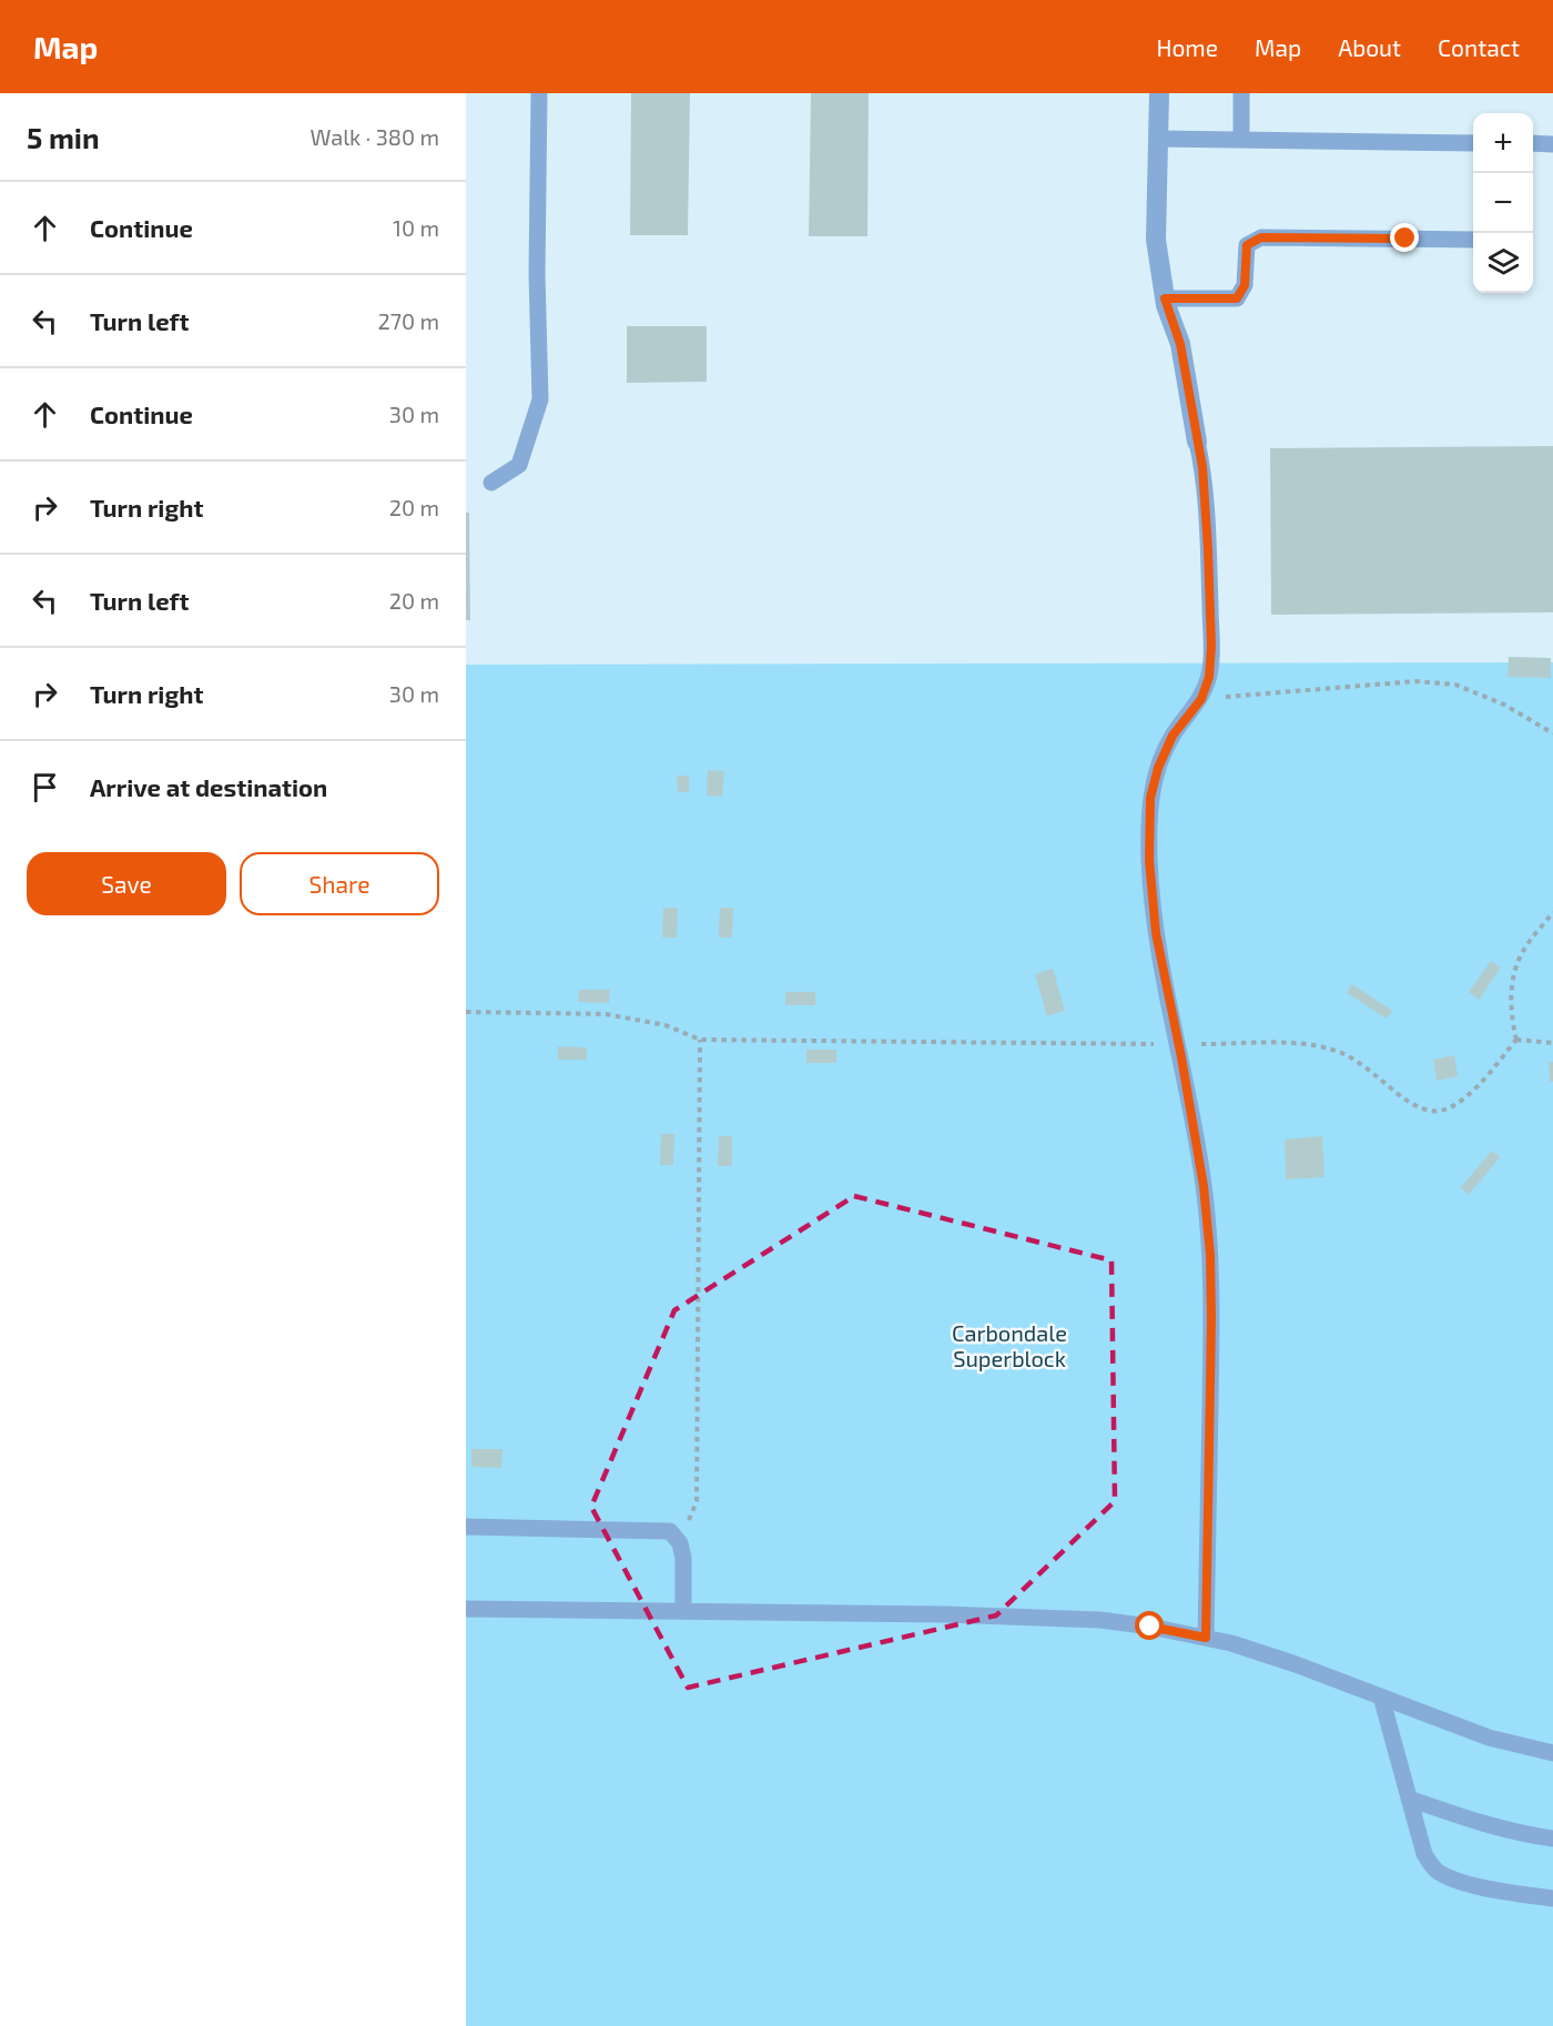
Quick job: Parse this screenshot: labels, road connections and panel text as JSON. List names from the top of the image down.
{
  "parks": ["Carbondale Superblock"],
  "page": {
    "header": "Map",
    "nav": [
      "Home",
      "Map",
      "About",
      "Contact"
    ],
    "heading": ["5 min", "Walk · 380 m"],
    "map_buttons": ["+", "−"],
    "list": [
      ["Continue", "10 m"],
      ["Turn left", "270 m"],
      ["Continue", "30 m"],
      ["Turn right", "20 m"],
      ["Turn left", "20 m"],
      ["Turn right", "30 m"],
      "Arrive at destination"
    ],
    "buttons": ["Save", "Share"]
  }
}
